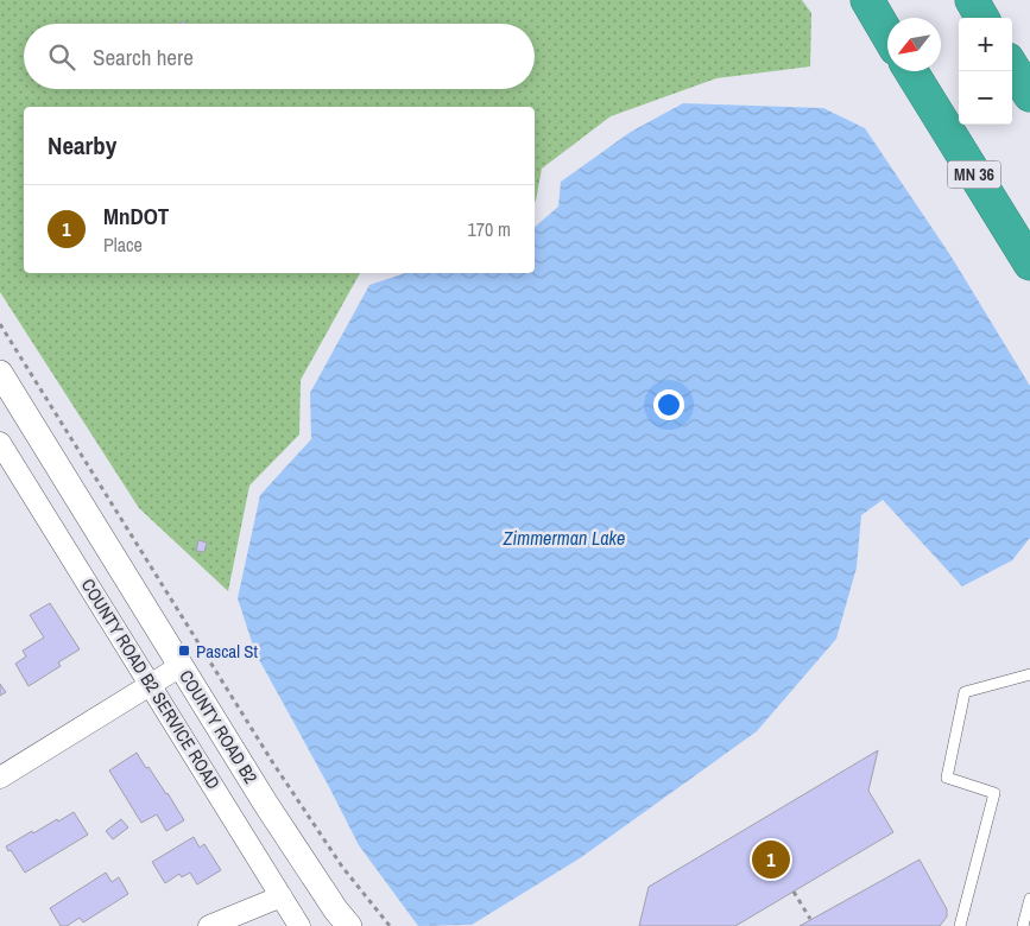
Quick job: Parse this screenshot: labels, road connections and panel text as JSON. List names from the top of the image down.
{
  "streets": {
    "highway": ["MN 36"],
    "street": ["COUNTY ROAD B2 SERVICE ROAD", "COUNTY ROAD B2"]
  },
  "water": ["Zimmerman Lake"],
  "places": {
    "transit": ["Pascal St"]
  },
  "north": "bottom left",
  "page": {
    "map_buttons": ["+", "−"],
    "search": "Search here",
    "heading": "Nearby",
    "list": [
      {
        "mark": "1",
        "name": "MnDOT",
        "note": "Place",
        "value": "170 m"
      }
    ],
    "pins": "1"
  }
}
